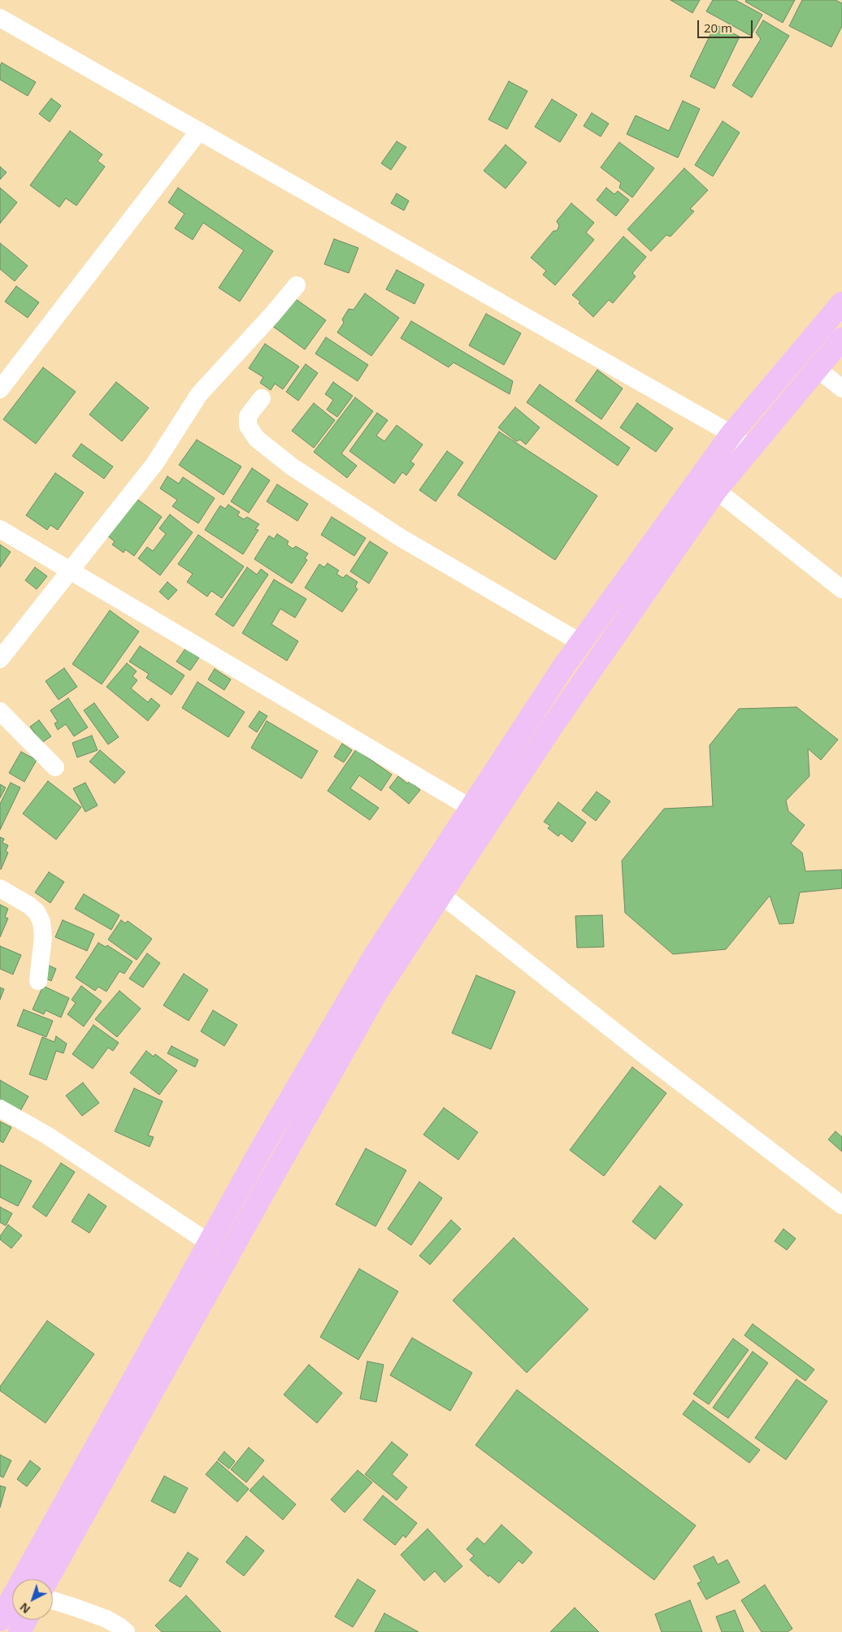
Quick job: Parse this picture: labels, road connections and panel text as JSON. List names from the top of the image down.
{
  "scale_bar": "20 m",
  "north": "bottom left"
}
